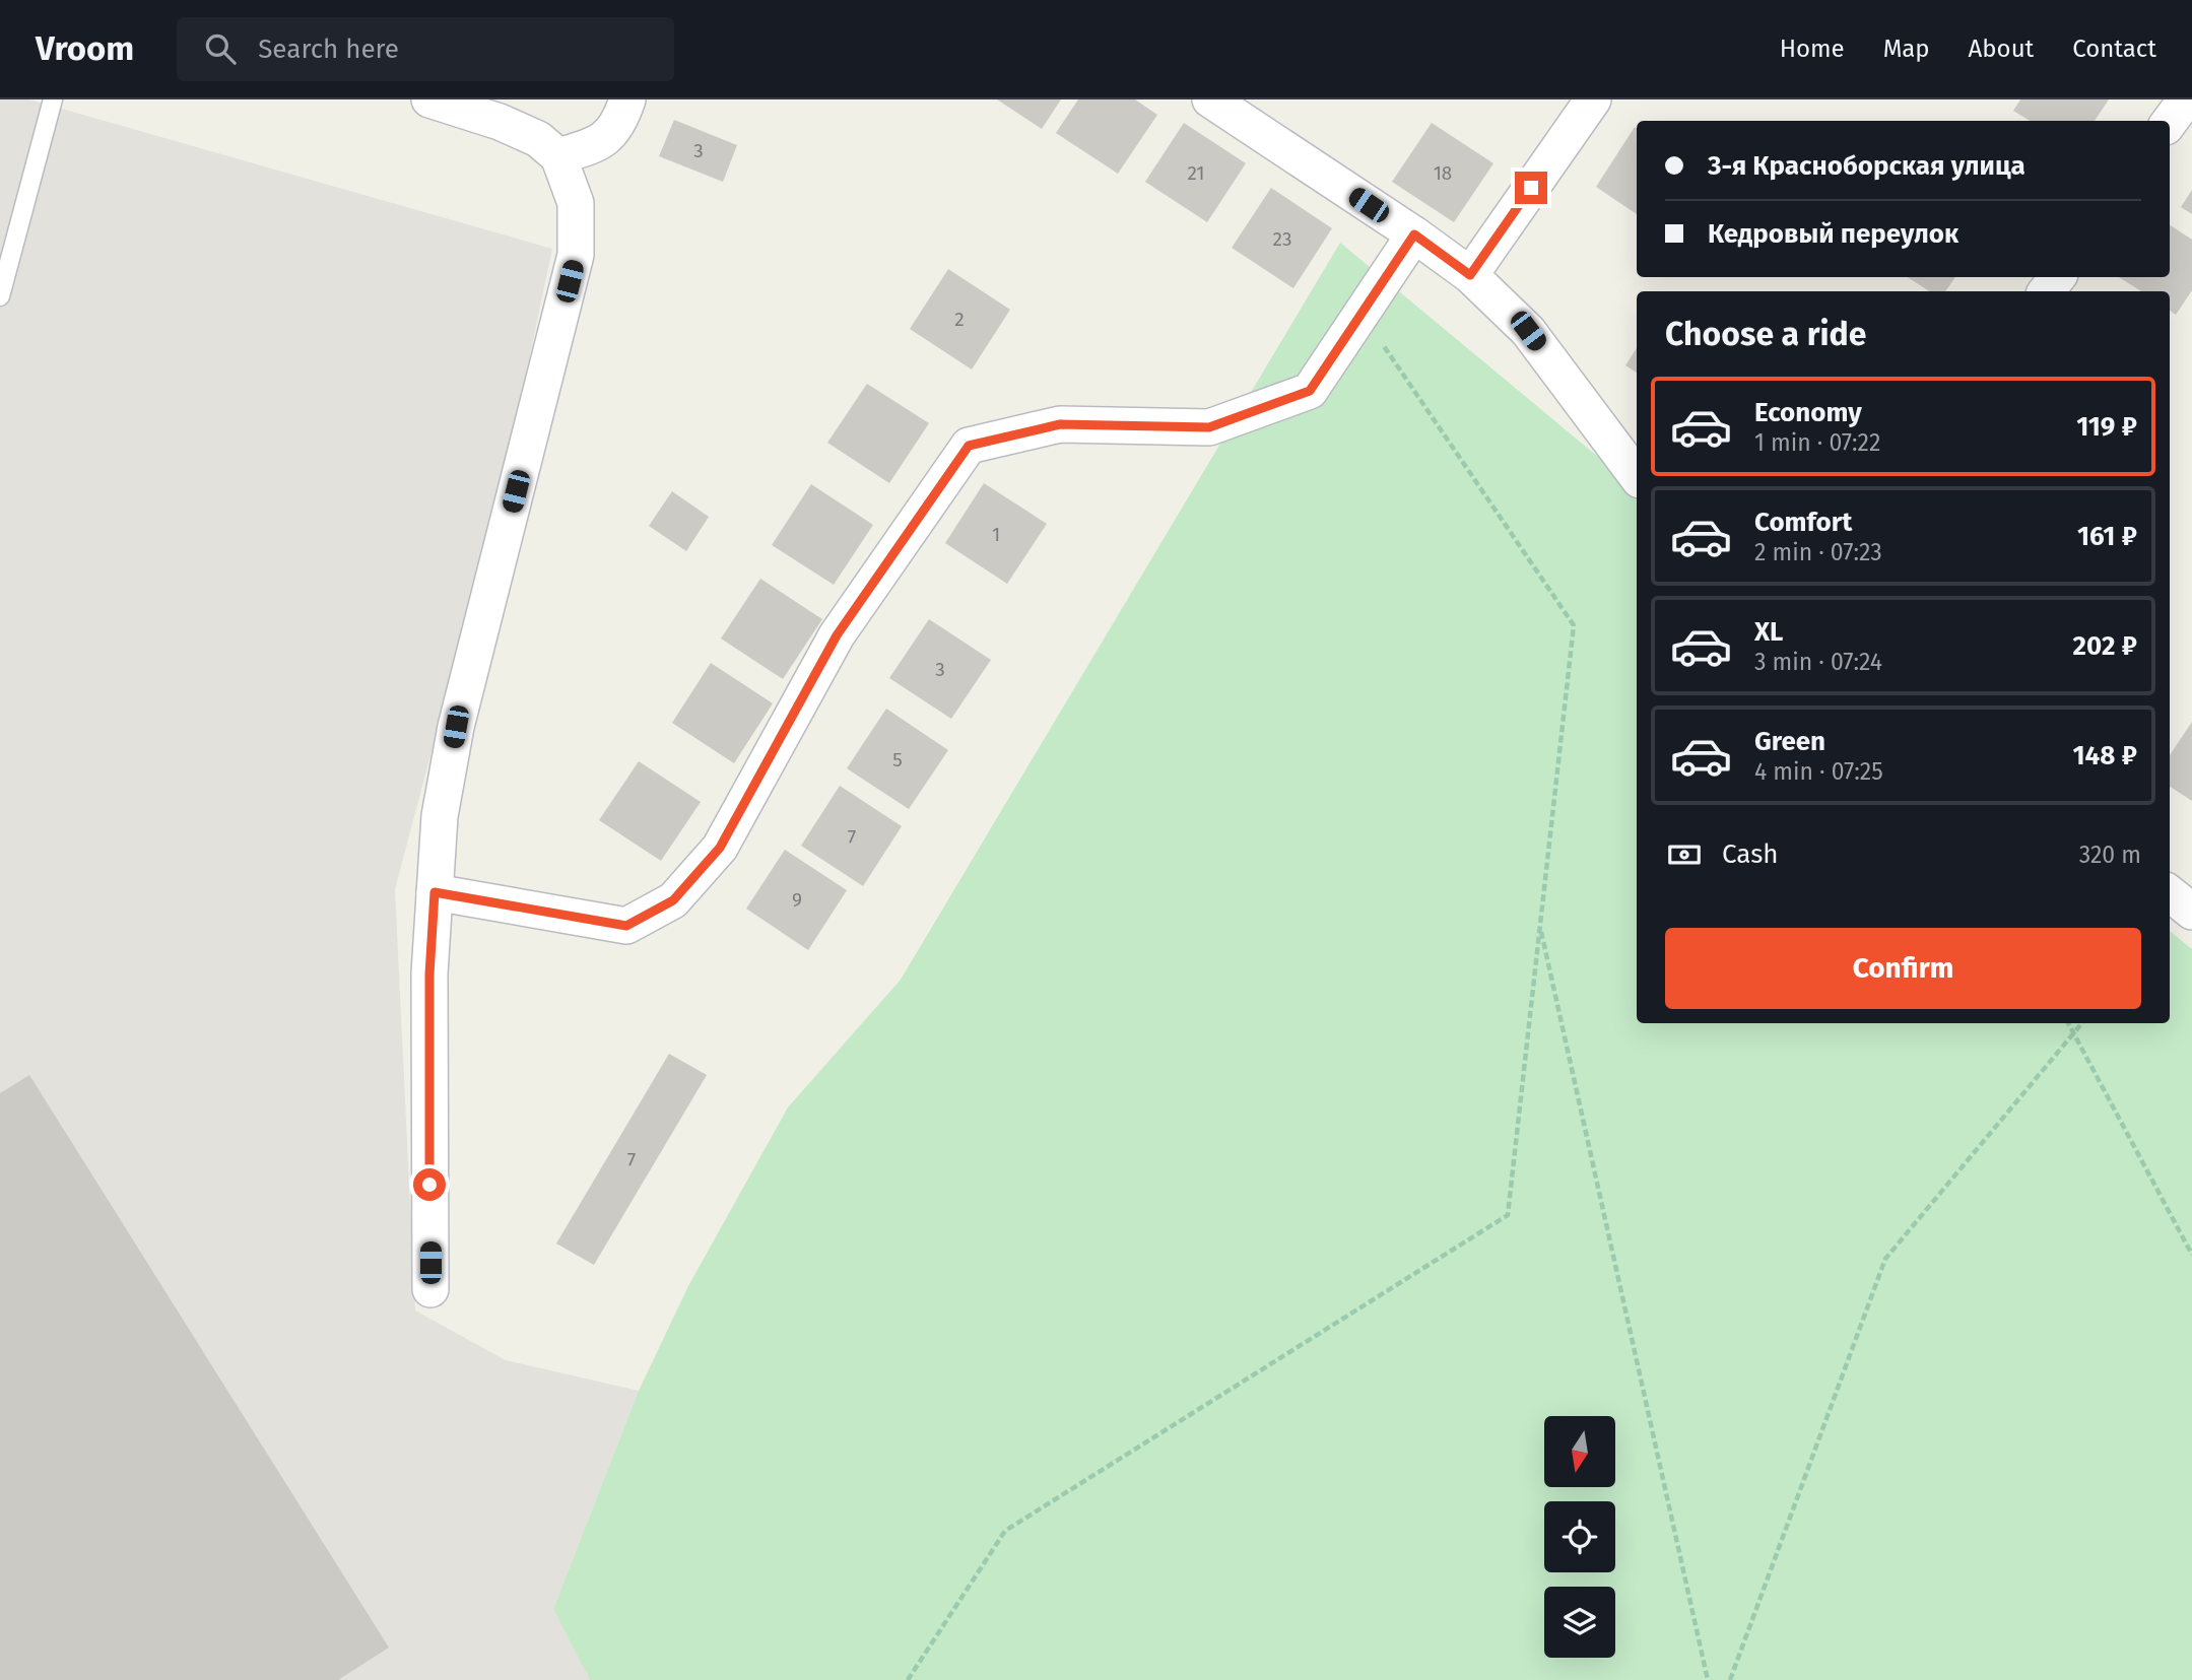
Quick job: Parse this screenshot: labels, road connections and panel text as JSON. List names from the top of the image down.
{
  "house_numbers": [
    "3",
    "21",
    "18",
    "23",
    "2",
    "1",
    "3",
    "5",
    "7",
    "9",
    "7"
  ],
  "north": "bottom",
  "page": {
    "header": "Vroom",
    "search": "Search here",
    "nav": [
      "Home",
      "Map",
      "About",
      "Contact"
    ],
    "banner": ["3-я Красноборская улица", "Кедровый переулок"],
    "heading": "Choose a ride",
    "list": [
      {
        "name": "Economy",
        "note": "1 min · 07:22",
        "value": "119 ₽"
      },
      {
        "name": "Comfort",
        "note": "2 min · 07:23",
        "value": "161 ₽"
      },
      {
        "name": "XL",
        "note": "3 min · 07:24",
        "value": "202 ₽"
      },
      {
        "name": "Green",
        "note": "4 min · 07:25",
        "value": "148 ₽"
      }
    ],
    "pay": ["Cash", "320 m"],
    "buttons": "Confirm"
  }
}
